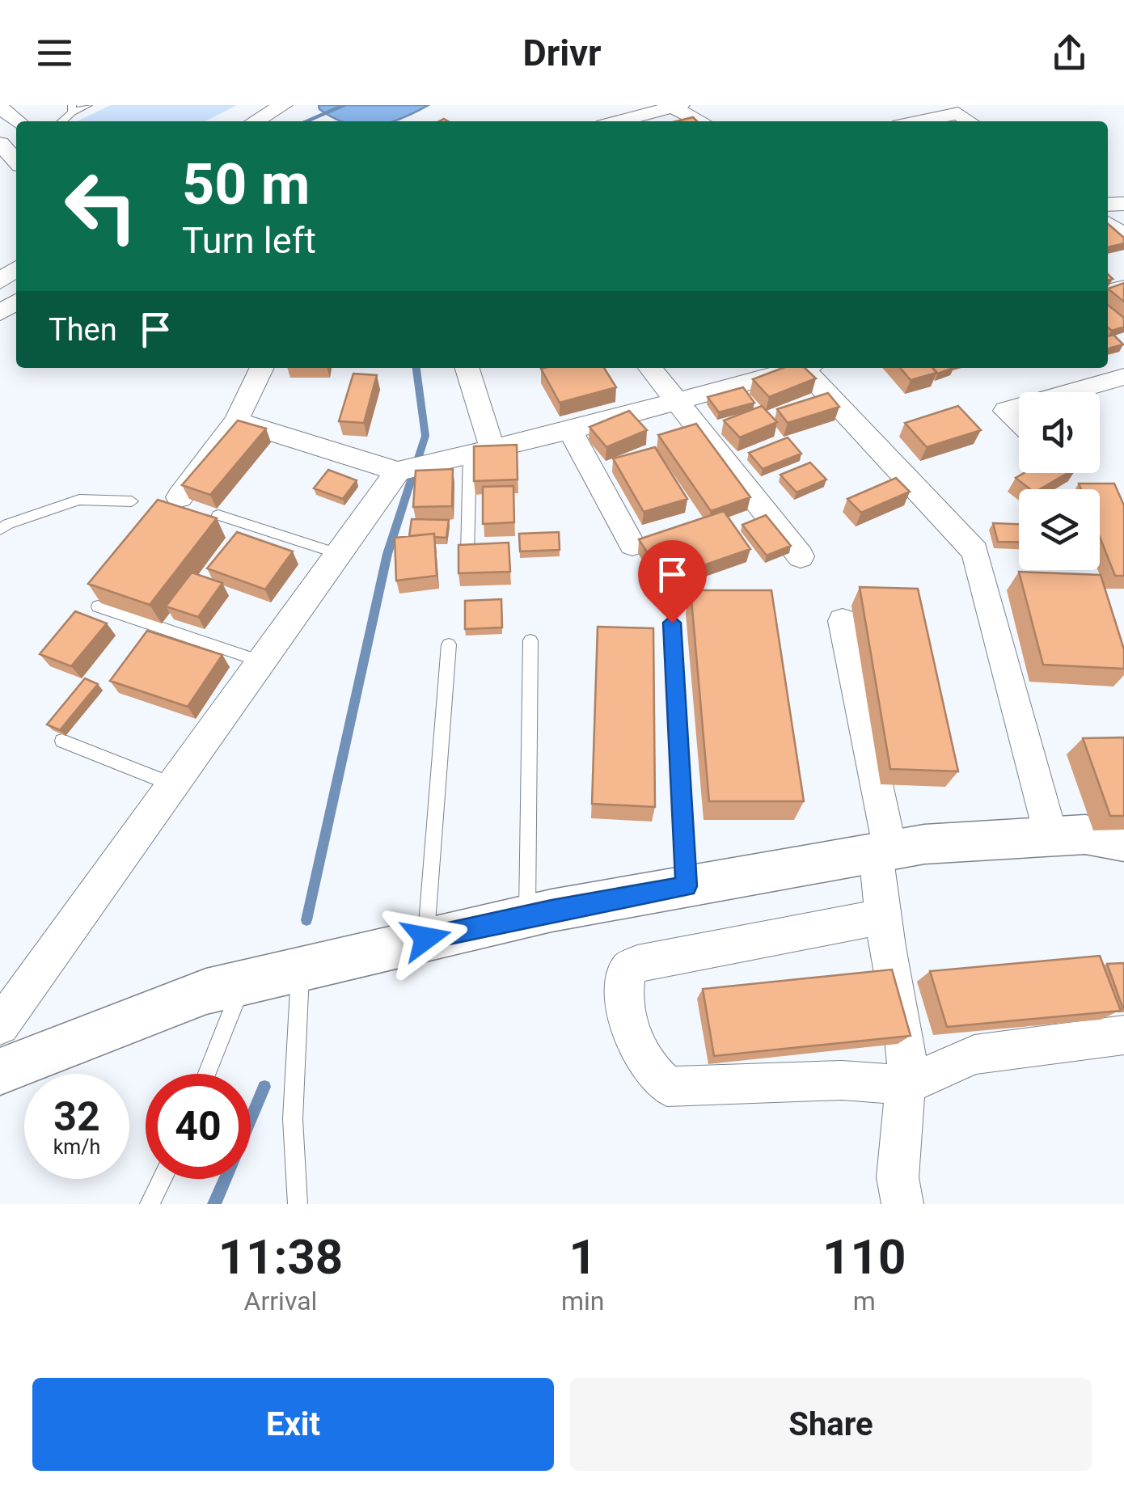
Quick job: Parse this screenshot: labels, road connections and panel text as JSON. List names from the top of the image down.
{
  "page": {
    "header": "Drivr",
    "turn": ["50 m", "Turn left"],
    "then": "Then",
    "speed": "32 km/h",
    "limit": "40",
    "eta": [
      "11:38",
      "Arrival",
      "1",
      "min",
      "110",
      "m"
    ],
    "buttons": ["Exit", "Share"]
  }
}
